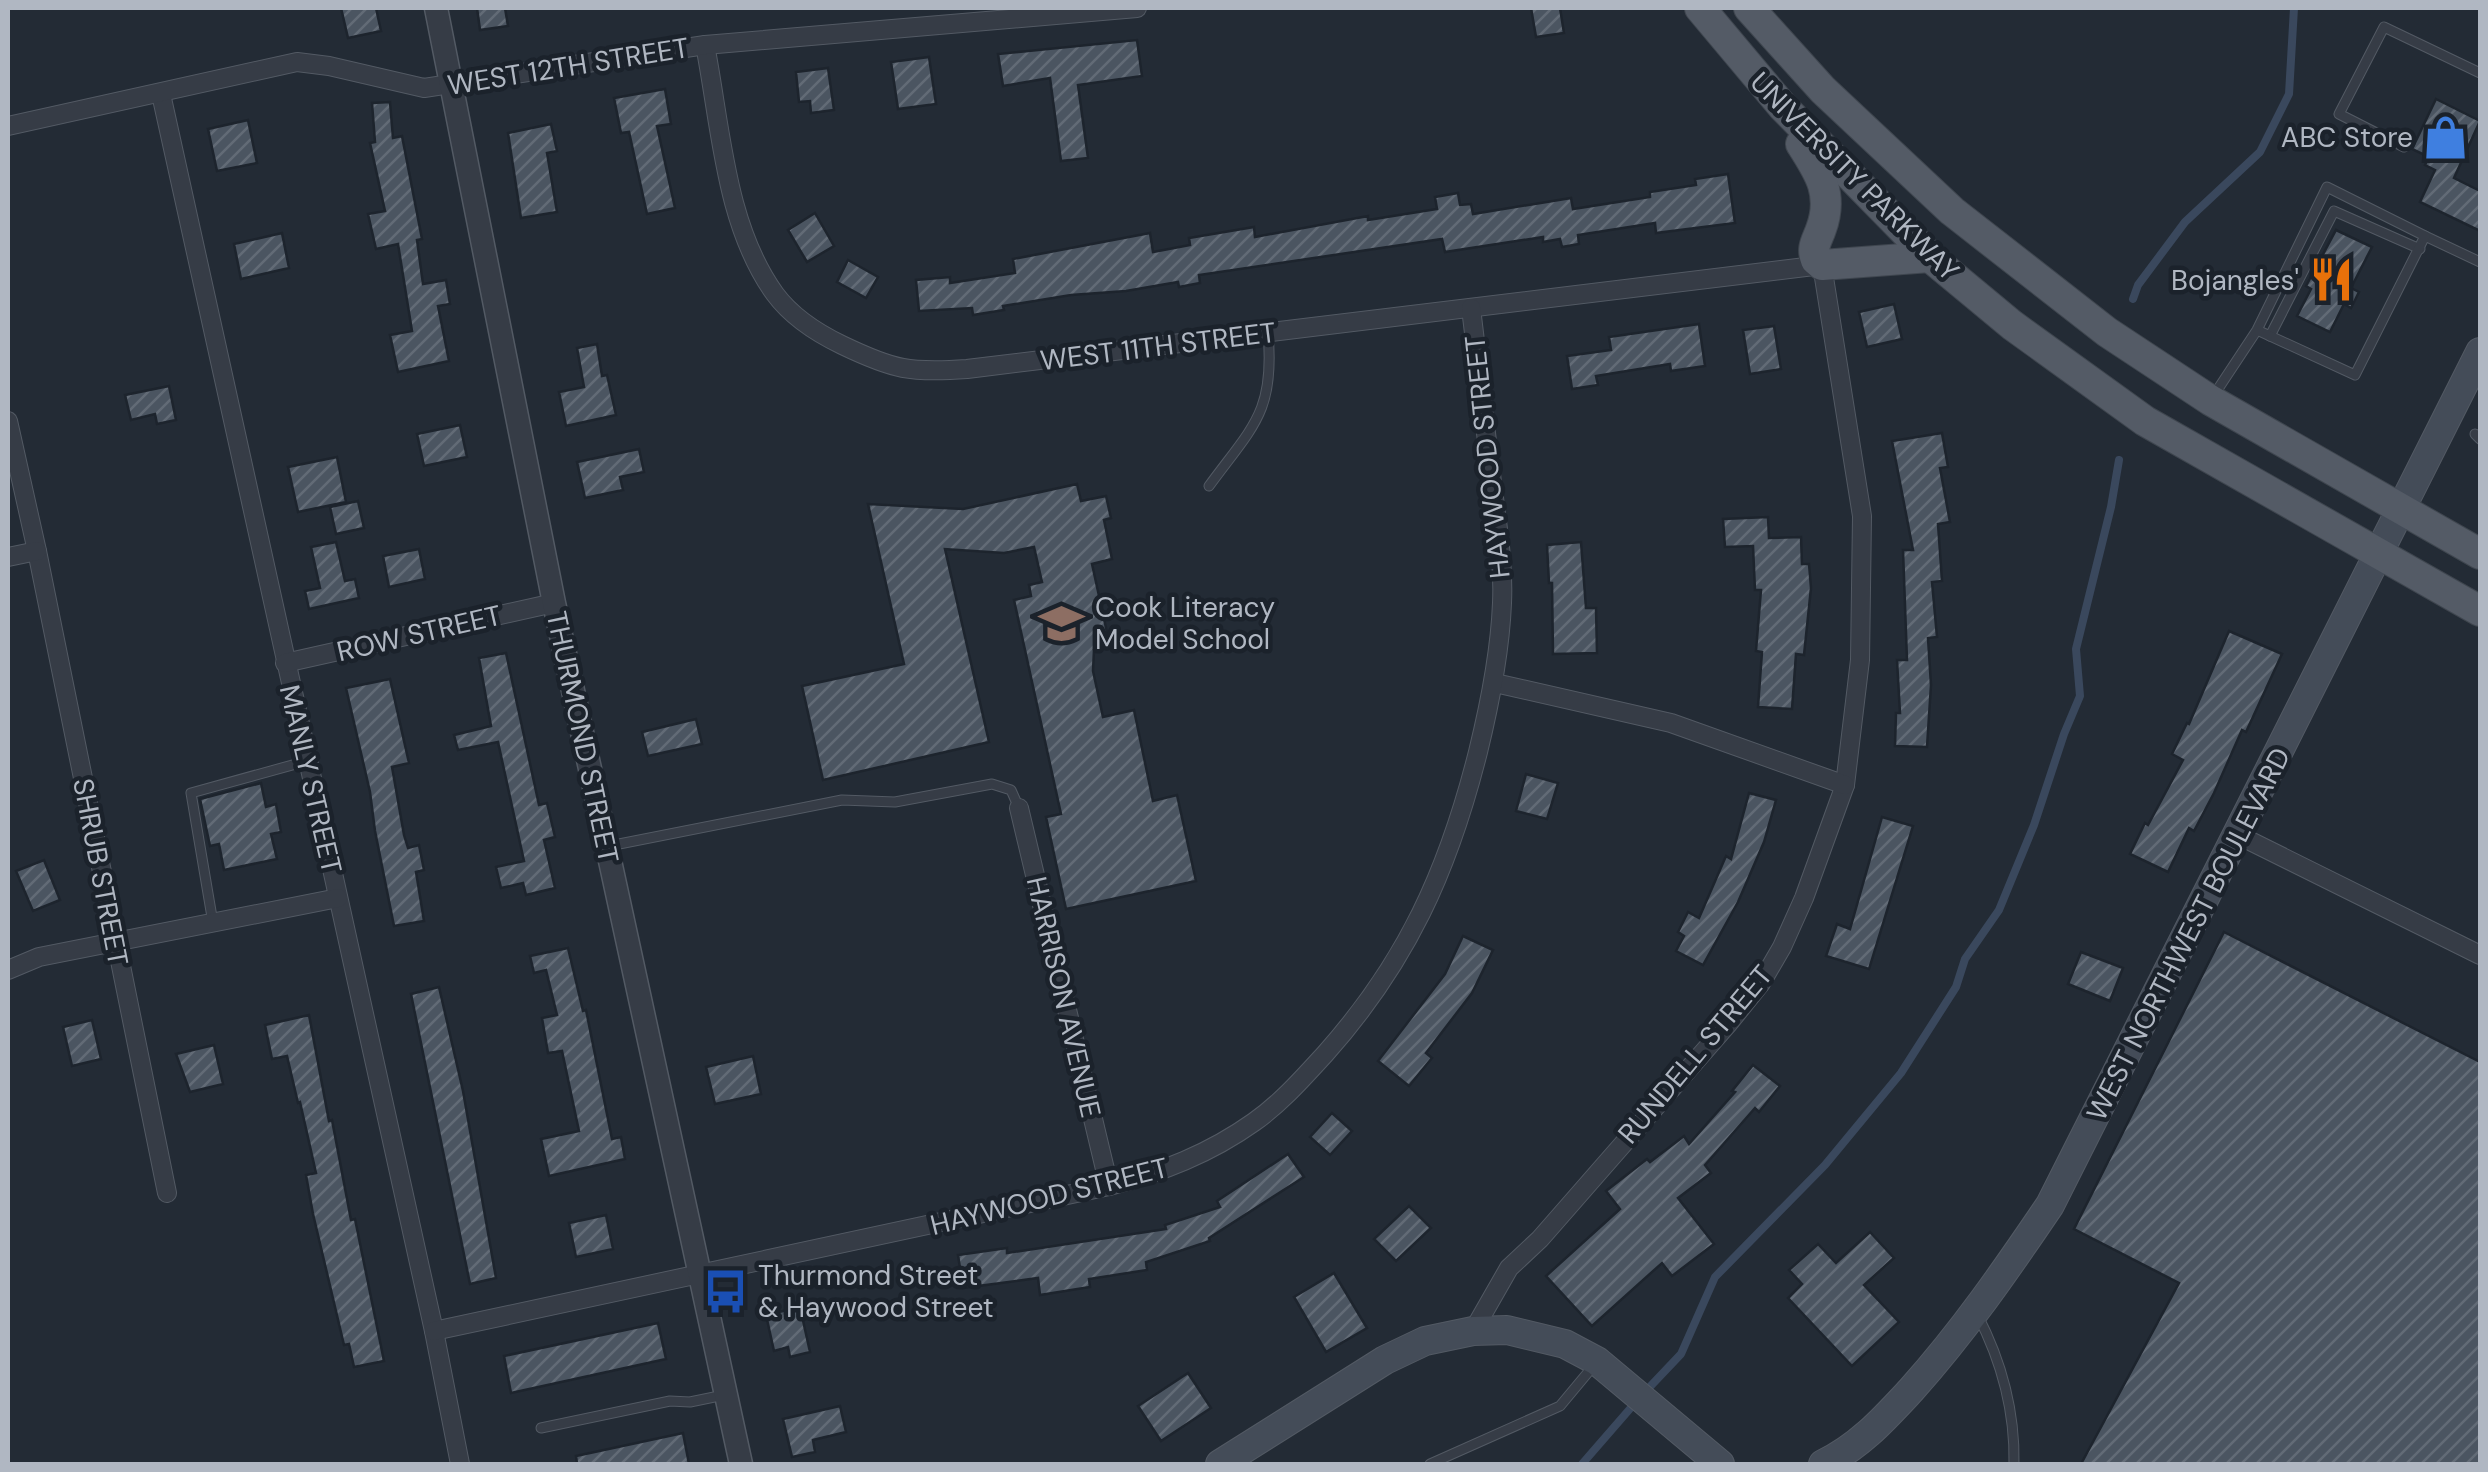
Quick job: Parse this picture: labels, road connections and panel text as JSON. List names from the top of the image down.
{
  "streets": {
    "main road": ["UNIVERSITY PARKWAY", "WEST NORTHWEST BOULEVARD"],
    "street": [
      "WEST 12TH STREET",
      "WEST 11TH STREET",
      "HAYWOOD STREET",
      "ROW STREET",
      "THURMOND STREET",
      "MANLY STREET",
      "SHRUB STREET",
      "HARRISON AVENUE",
      "RUNDELL STREET"
    ]
  },
  "crossings": [
    ["WEST 12TH STREET", "WEST 11TH STREET"],
    ["WEST 12TH STREET", "THURMOND STREET"],
    ["WEST 12TH STREET", "MANLY STREET"],
    ["UNIVERSITY PARKWAY", "WEST NORTHWEST BOULEVARD"],
    ["WEST 11TH STREET", "HAYWOOD STREET"],
    ["WEST 11TH STREET", "RUNDELL STREET"],
    ["HAYWOOD STREET", "THURMOND STREET"],
    ["HAYWOOD STREET", "MANLY STREET"],
    ["HAYWOOD STREET", "HARRISON AVENUE"],
    ["ROW STREET", "THURMOND STREET"],
    ["ROW STREET", "MANLY STREET"]
  ],
  "places": {
    "shop": ["ABC Store"],
    "restaurant": ["Bojangles'"],
    "school or university": ["Cook Literacy Model School"],
    "bus stop": ["Thurmond Street & Haywood Street"]
  }
}
